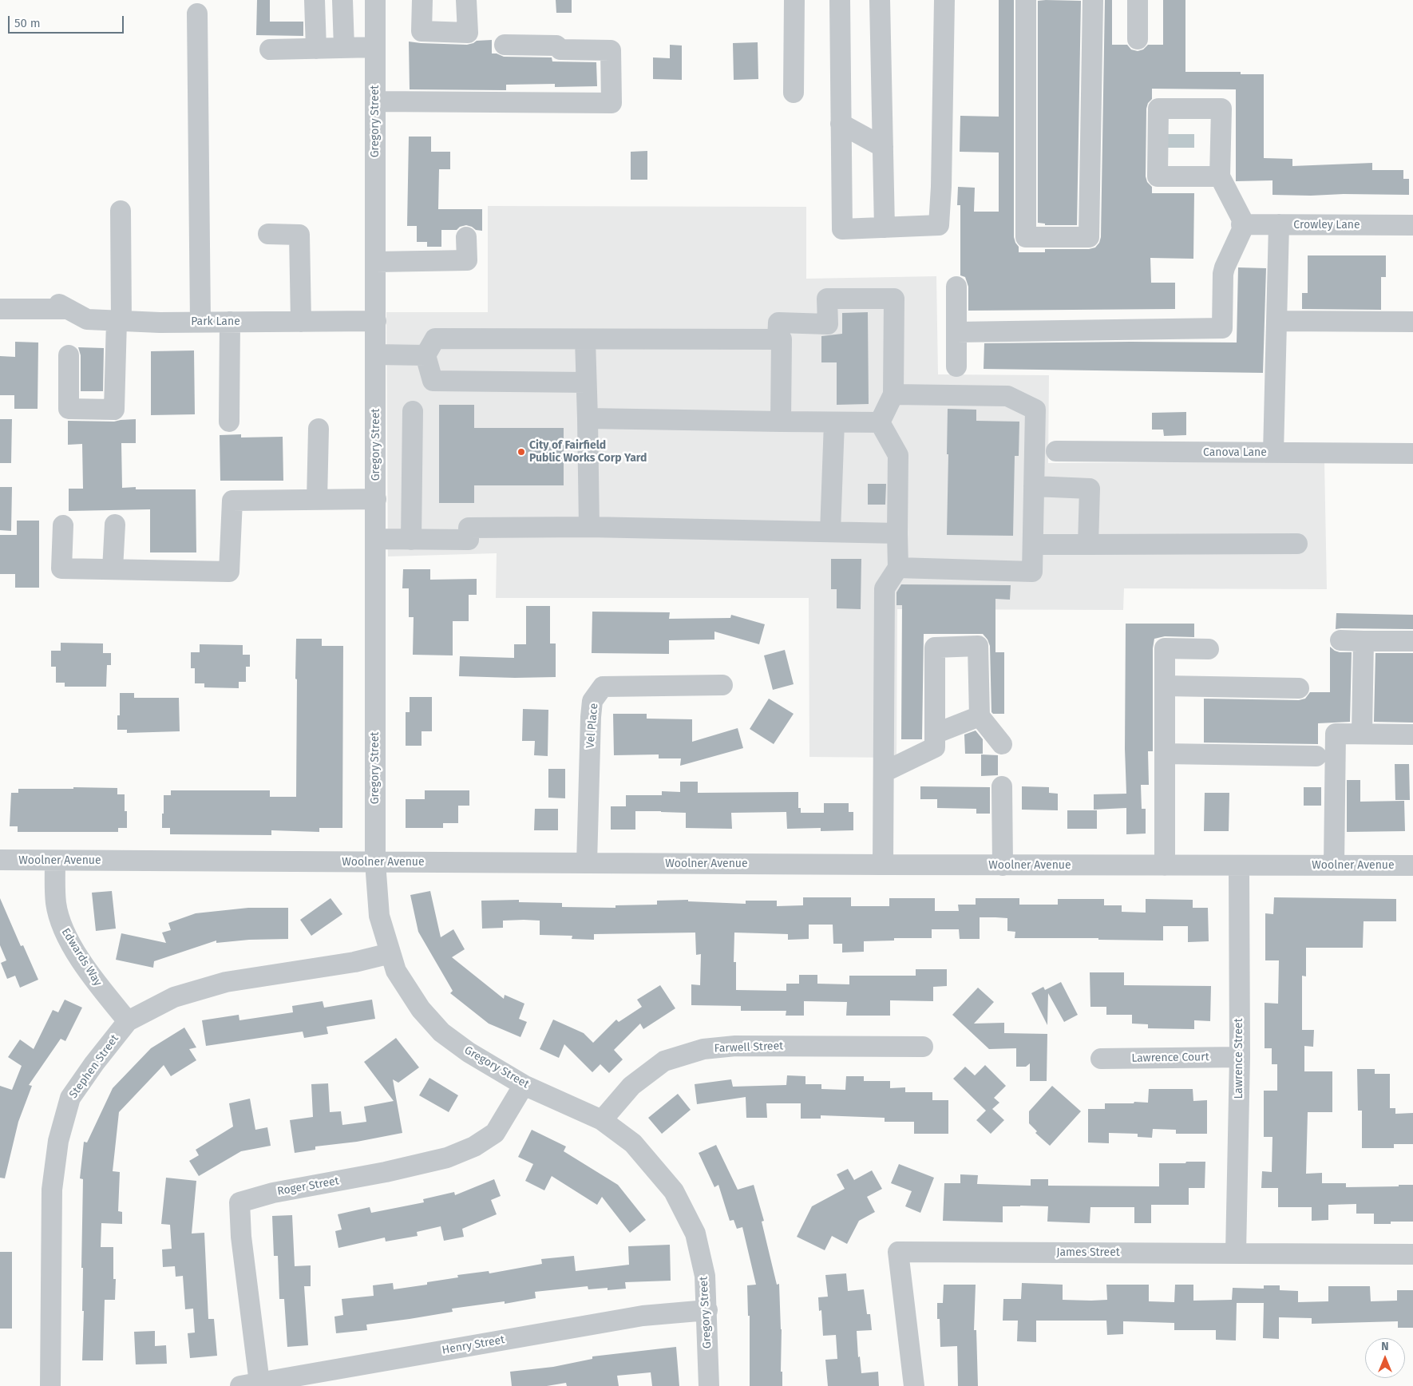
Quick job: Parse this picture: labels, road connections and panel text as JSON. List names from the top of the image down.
{
  "streets": {
    "street": [
      "Gregory Street",
      "Crowley Lane",
      "Park Lane",
      "Canova Lane",
      "Vel Place",
      "Woolner Avenue",
      "Edwards Way",
      "Farwell Street",
      "Lawrence Court",
      "Lawrence Street",
      "Stephen Street",
      "Roger Street",
      "James Street",
      "Henry Street"
    ]
  },
  "crossings": [
    ["Gregory Street", "Park Lane"],
    ["Gregory Street", "Woolner Avenue"],
    ["Gregory Street", "Farwell Street"],
    ["Gregory Street", "Stephen Street"],
    ["Gregory Street", "Roger Street"],
    ["Gregory Street", "Henry Street"],
    ["Vel Place", "Woolner Avenue"],
    ["Woolner Avenue", "Edwards Way"],
    ["Woolner Avenue", "Lawrence Street"],
    ["Edwards Way", "Stephen Street"],
    ["Lawrence Court", "Lawrence Street"],
    ["Lawrence Street", "James Street"],
    ["Roger Street", "Henry Street"]
  ],
  "places": ["City of Fairfield Public Works Corp Yard"],
  "scale_bar": "50 m",
  "north": "top"
}
